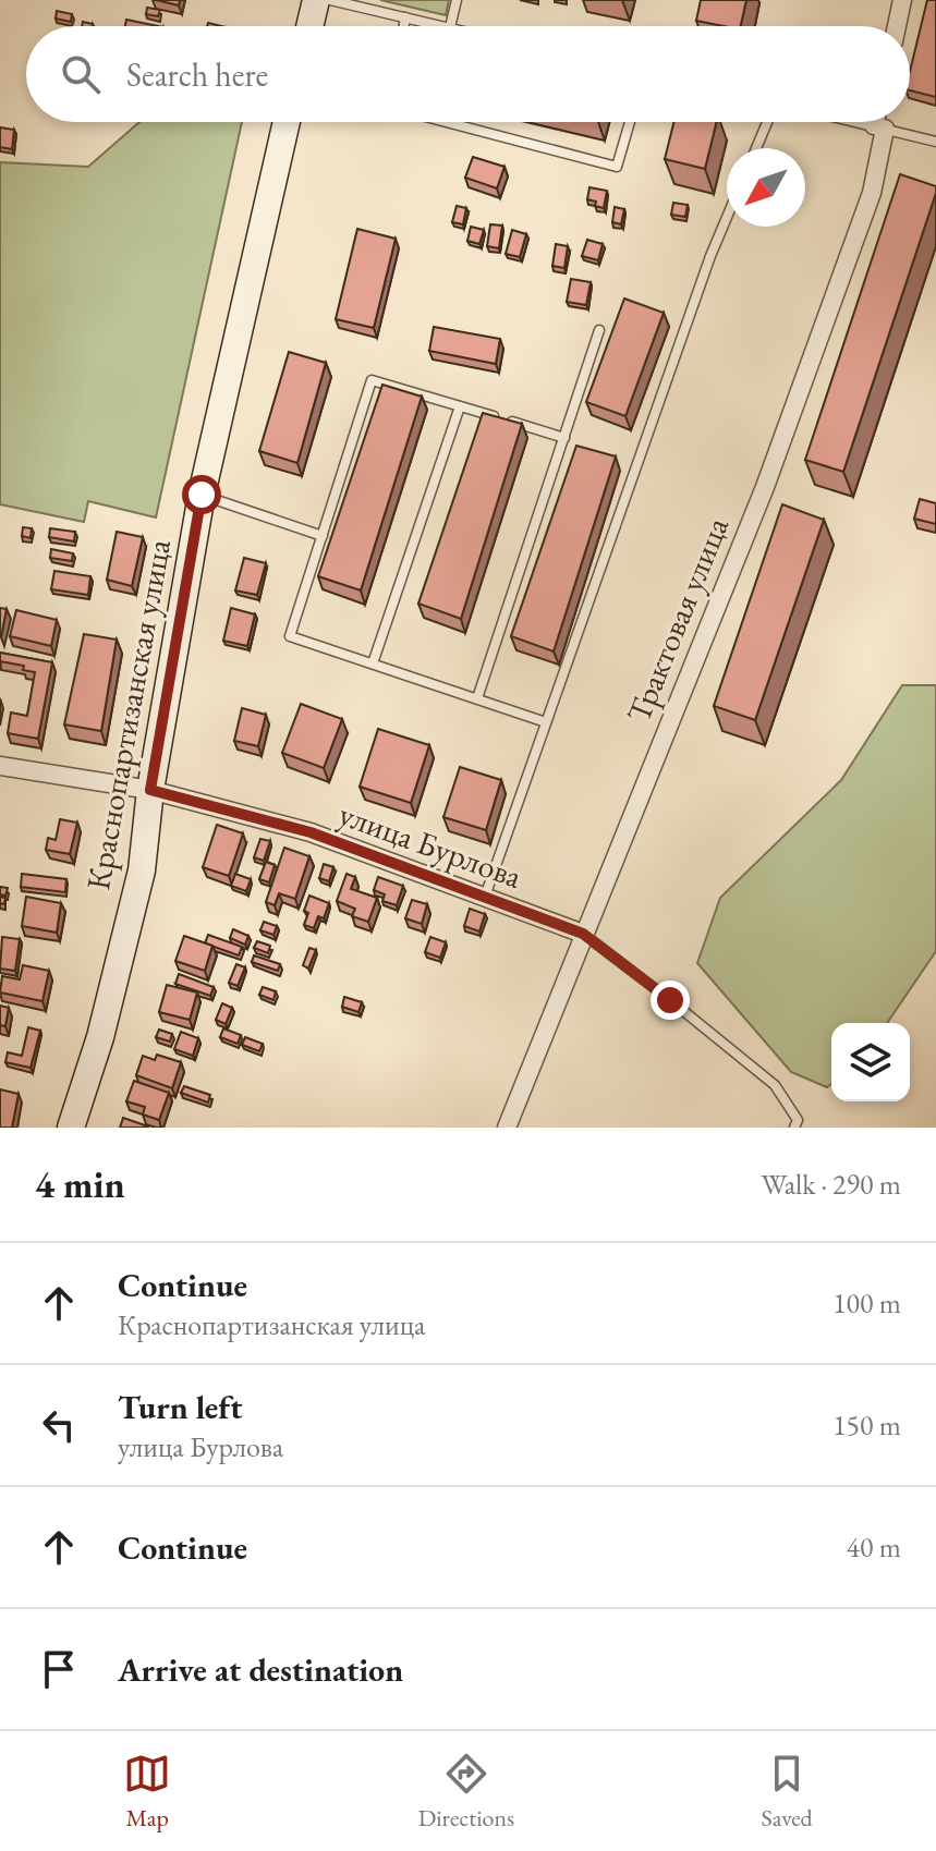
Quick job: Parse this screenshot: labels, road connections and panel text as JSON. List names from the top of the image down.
{
  "streets": {
    "street": ["Трактовая улица", "Краснопартизанская улица", "улица Бурлова"]
  },
  "crossings": [
    ["Трактовая улица", "улица Бурлова"],
    ["Краснопартизанская улица", "улица Бурлова"]
  ],
  "north": "bottom left",
  "page": {
    "search": "Search here",
    "heading": ["4 min", "Walk · 290 m"],
    "list": [
      ["Continue", "Краснопартизанская улица", "100 m"],
      ["Turn left", "улица Бурлова", "150 m"],
      ["Continue", "40 m"],
      "Arrive at destination"
    ],
    "nav": ["Map", "Directions", "Saved"]
  }
}
